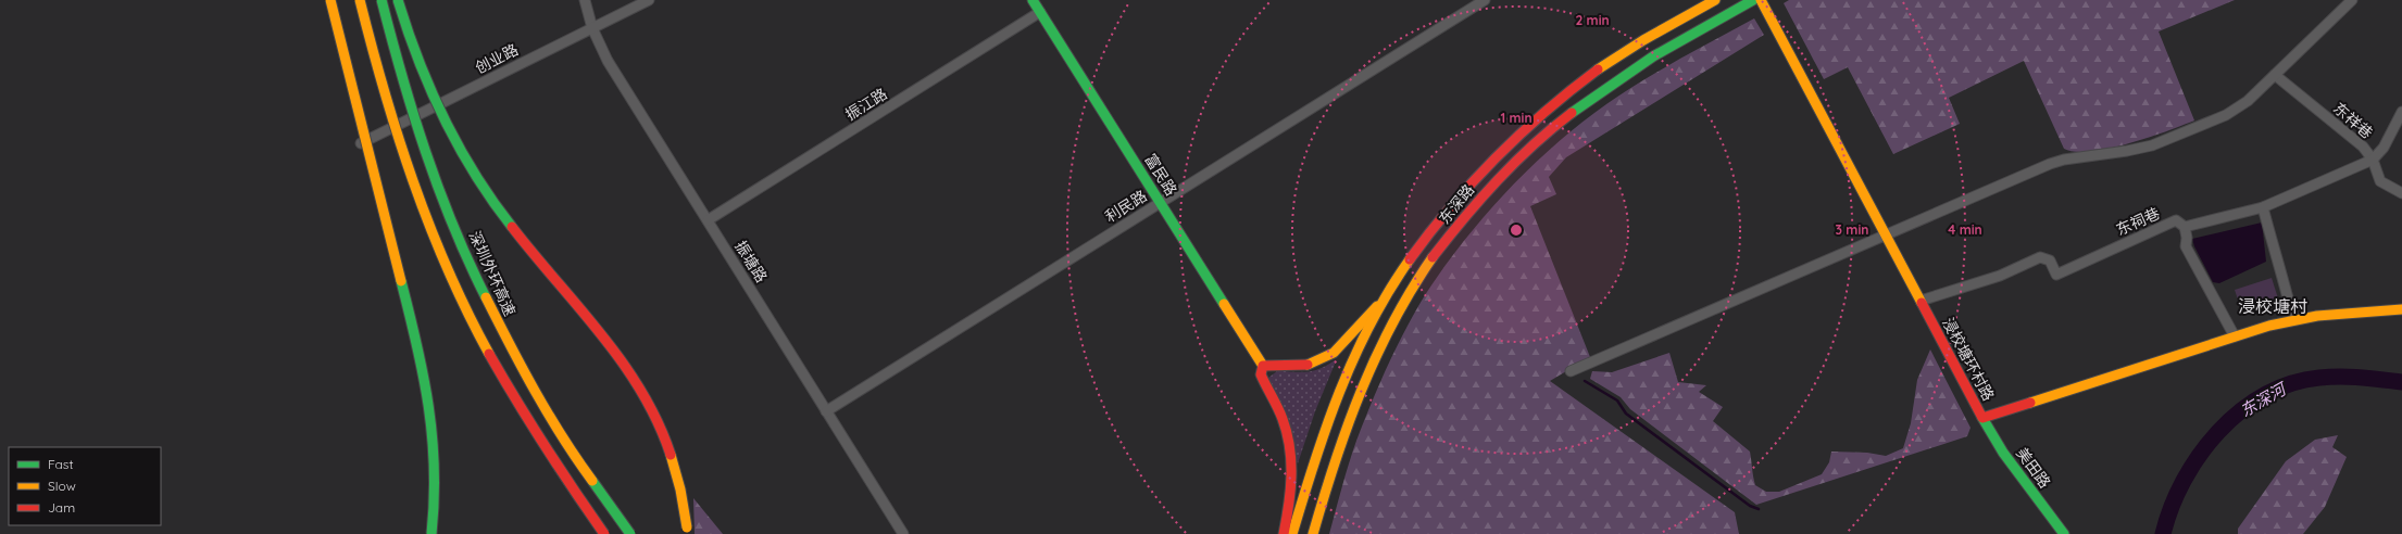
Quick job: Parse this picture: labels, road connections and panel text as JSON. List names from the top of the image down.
{
  "streets": {
    "main road": [
      "富民路",
      "东深路",
      "深圳外环高速",
      "浸校塘环村路",
      "美田路"
    ],
    "street": [
      "创业路",
      "振江路",
      "东祥巷",
      "利民路",
      "东祠巷",
      "振塘路"
    ]
  },
  "crossings": [
    ["创业路", "振塘路"],
    ["振江路", "富民路"],
    ["振江路", "振塘路"],
    ["东祥巷", "东祠巷"],
    ["富民路", "利民路"],
    ["利民路", "振塘路"],
    ["东祠巷", "浸校塘环村路"],
    ["浸校塘环村路", "美田路"]
  ],
  "districts": ["浸校塘村"],
  "water": ["东深河"],
  "legend": ["Fast", "Slow", "Jam"],
  "rings": [
    "2 min",
    "1 min",
    "3 min",
    "4 min"
  ]
}
